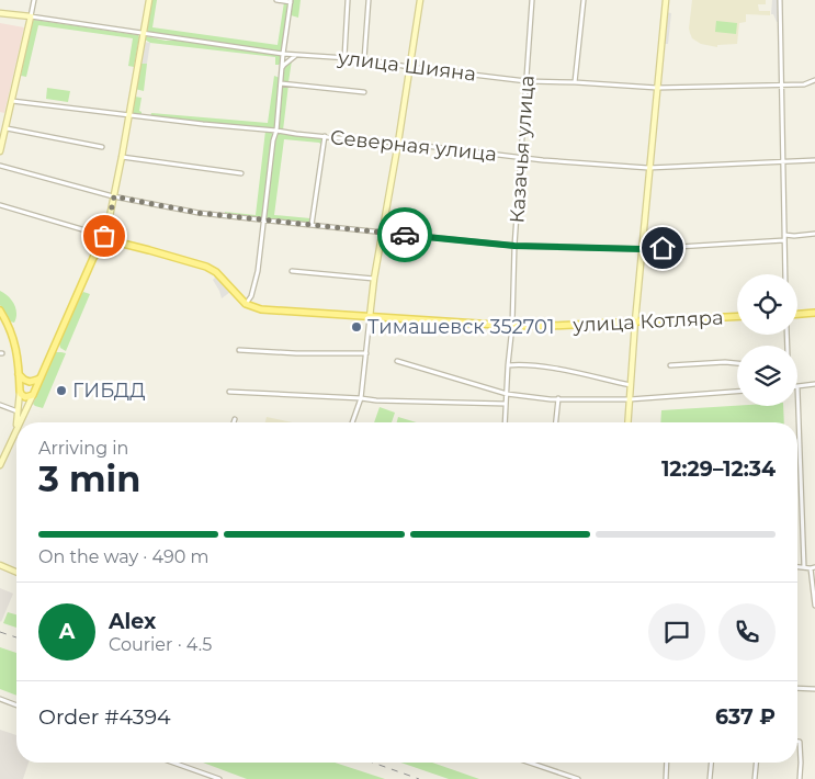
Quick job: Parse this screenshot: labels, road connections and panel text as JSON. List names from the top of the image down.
{
  "streets": {
    "main road": ["улица Котляра"],
    "street": ["улица Шияна", "Северная улица", "Казачья улица"]
  },
  "crossings": [
    ["улица Шияна", "Казачья улица"],
    ["Северная улица", "Казачья улица"],
    ["Казачья улица", "улица Котляра"]
  ],
  "places": ["Тимашевск 352701", "ГИБДД"],
  "page": {
    "heading": ["3 min", "Arriving in", "12:29–12:34"],
    "panel": [
      "Alex",
      "Courier · 4.5",
      "Order #4394",
      "637 ₽"
    ],
    "bar": "On the way · 490 m",
    "round": "A"
  }
}
